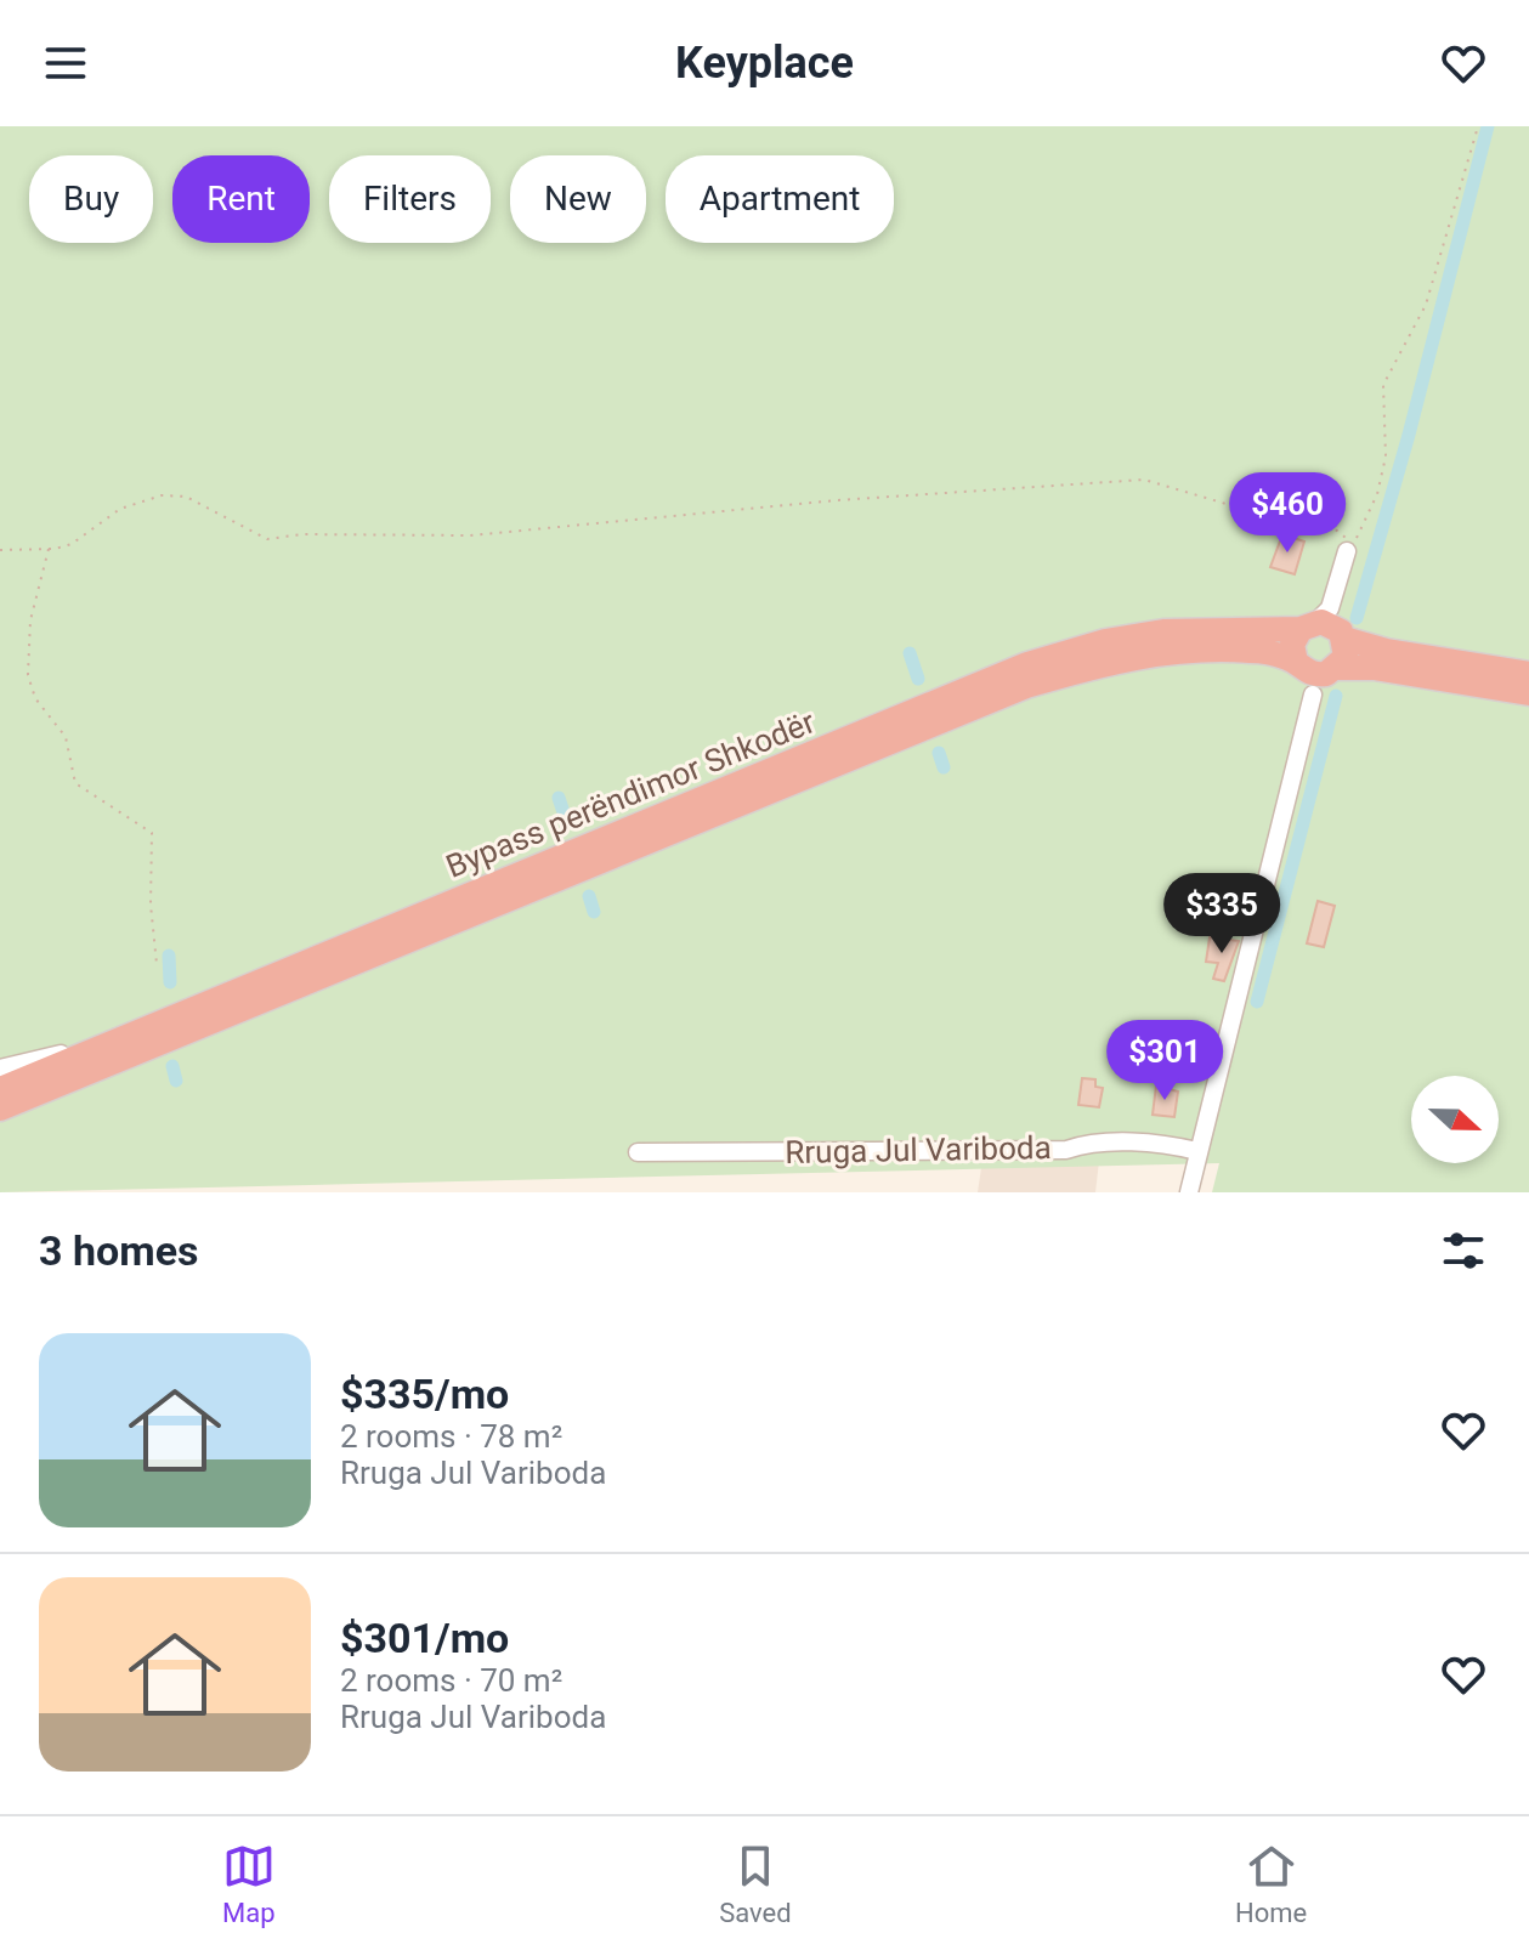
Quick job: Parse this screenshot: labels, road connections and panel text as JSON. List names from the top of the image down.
{
  "streets": {
    "highway": ["Bypass perëndimor Shkodër"],
    "street": ["Rruga Jul Variboda"]
  },
  "north": "right",
  "page": {
    "header": "Keyplace",
    "chip": [
      "Buy",
      "Rent",
      "Filters",
      "New",
      "Apartment"
    ],
    "price": ["$460", "$335", "$301"],
    "heading": "3 homes",
    "list": [
      {
        "name": "$335/mo",
        "note": "2 rooms · 78 m² · Rruga Jul Variboda"
      },
      {
        "name": "$301/mo",
        "note": "2 rooms · 70 m² · Rruga Jul Variboda"
      }
    ],
    "tabs": ["Map", "Saved", "Home"]
  }
}
